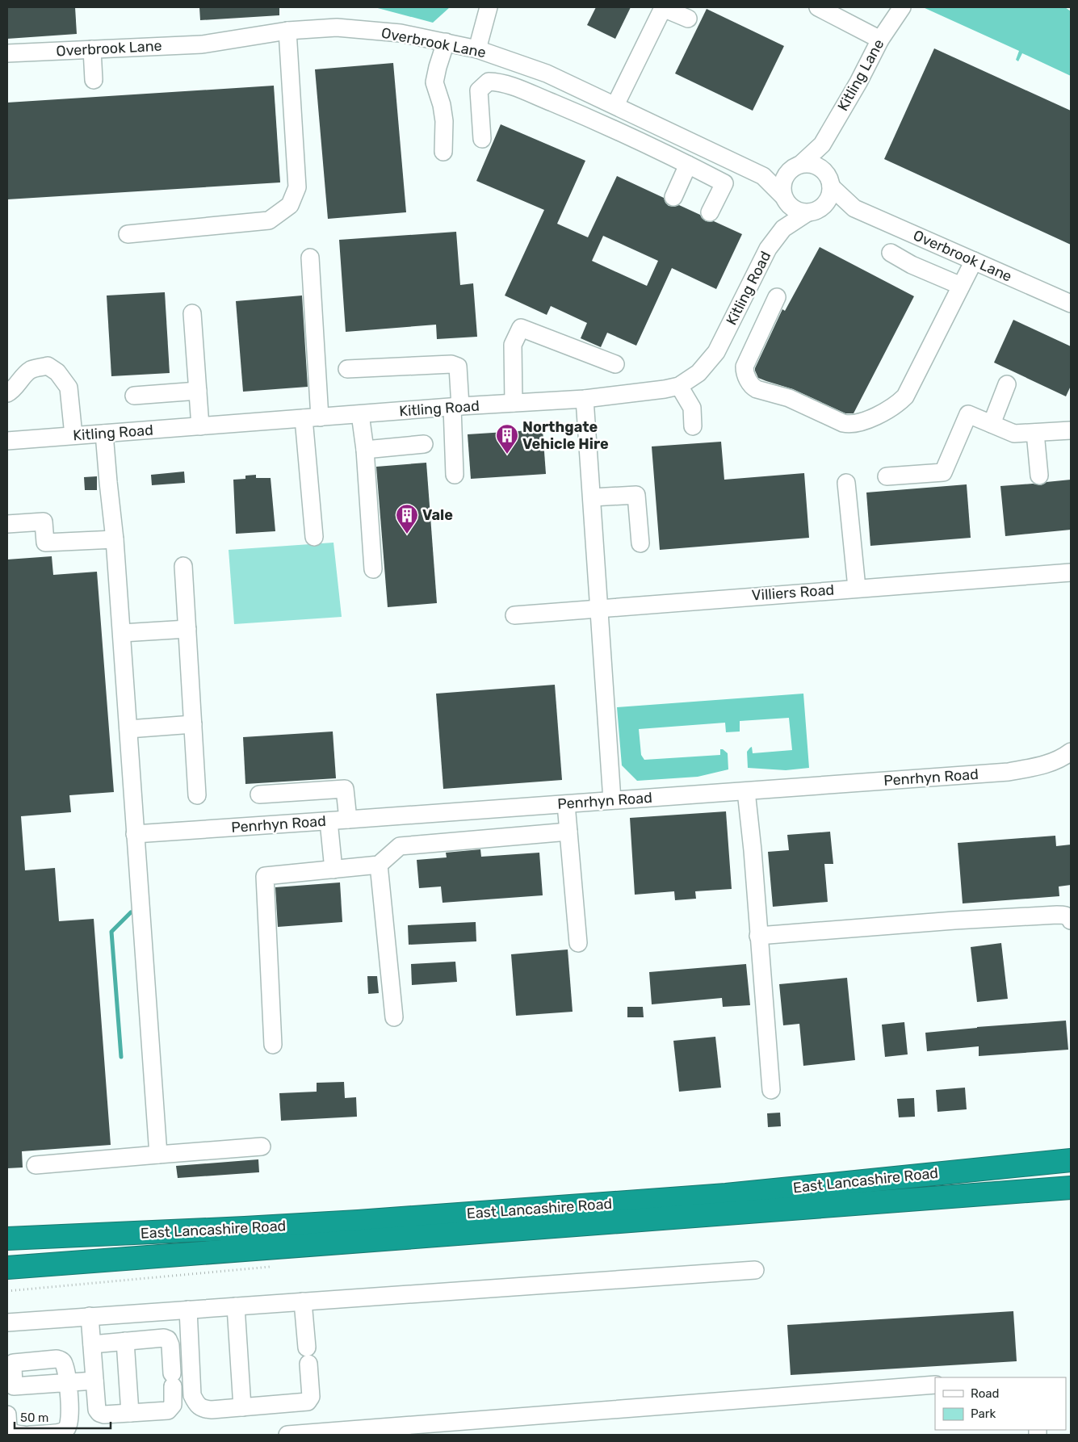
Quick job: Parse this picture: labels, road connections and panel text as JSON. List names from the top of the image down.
{
  "streets": {
    "highway": ["East Lancashire Road"],
    "street": [
      "Overbrook Lane",
      "Kitling Lane",
      "Kitling Road",
      "Villiers Road",
      "Penrhyn Road"
    ]
  },
  "crossings": [
    ["Overbrook Lane", "Kitling Lane"],
    ["Overbrook Lane", "Kitling Road"],
    ["Kitling Lane", "Kitling Road"]
  ],
  "places": {
    "building": ["Northgate Vehicle Hire", "Vale"]
  },
  "legend": ["Road", "Park"],
  "scale_bar": "50 m"
}
